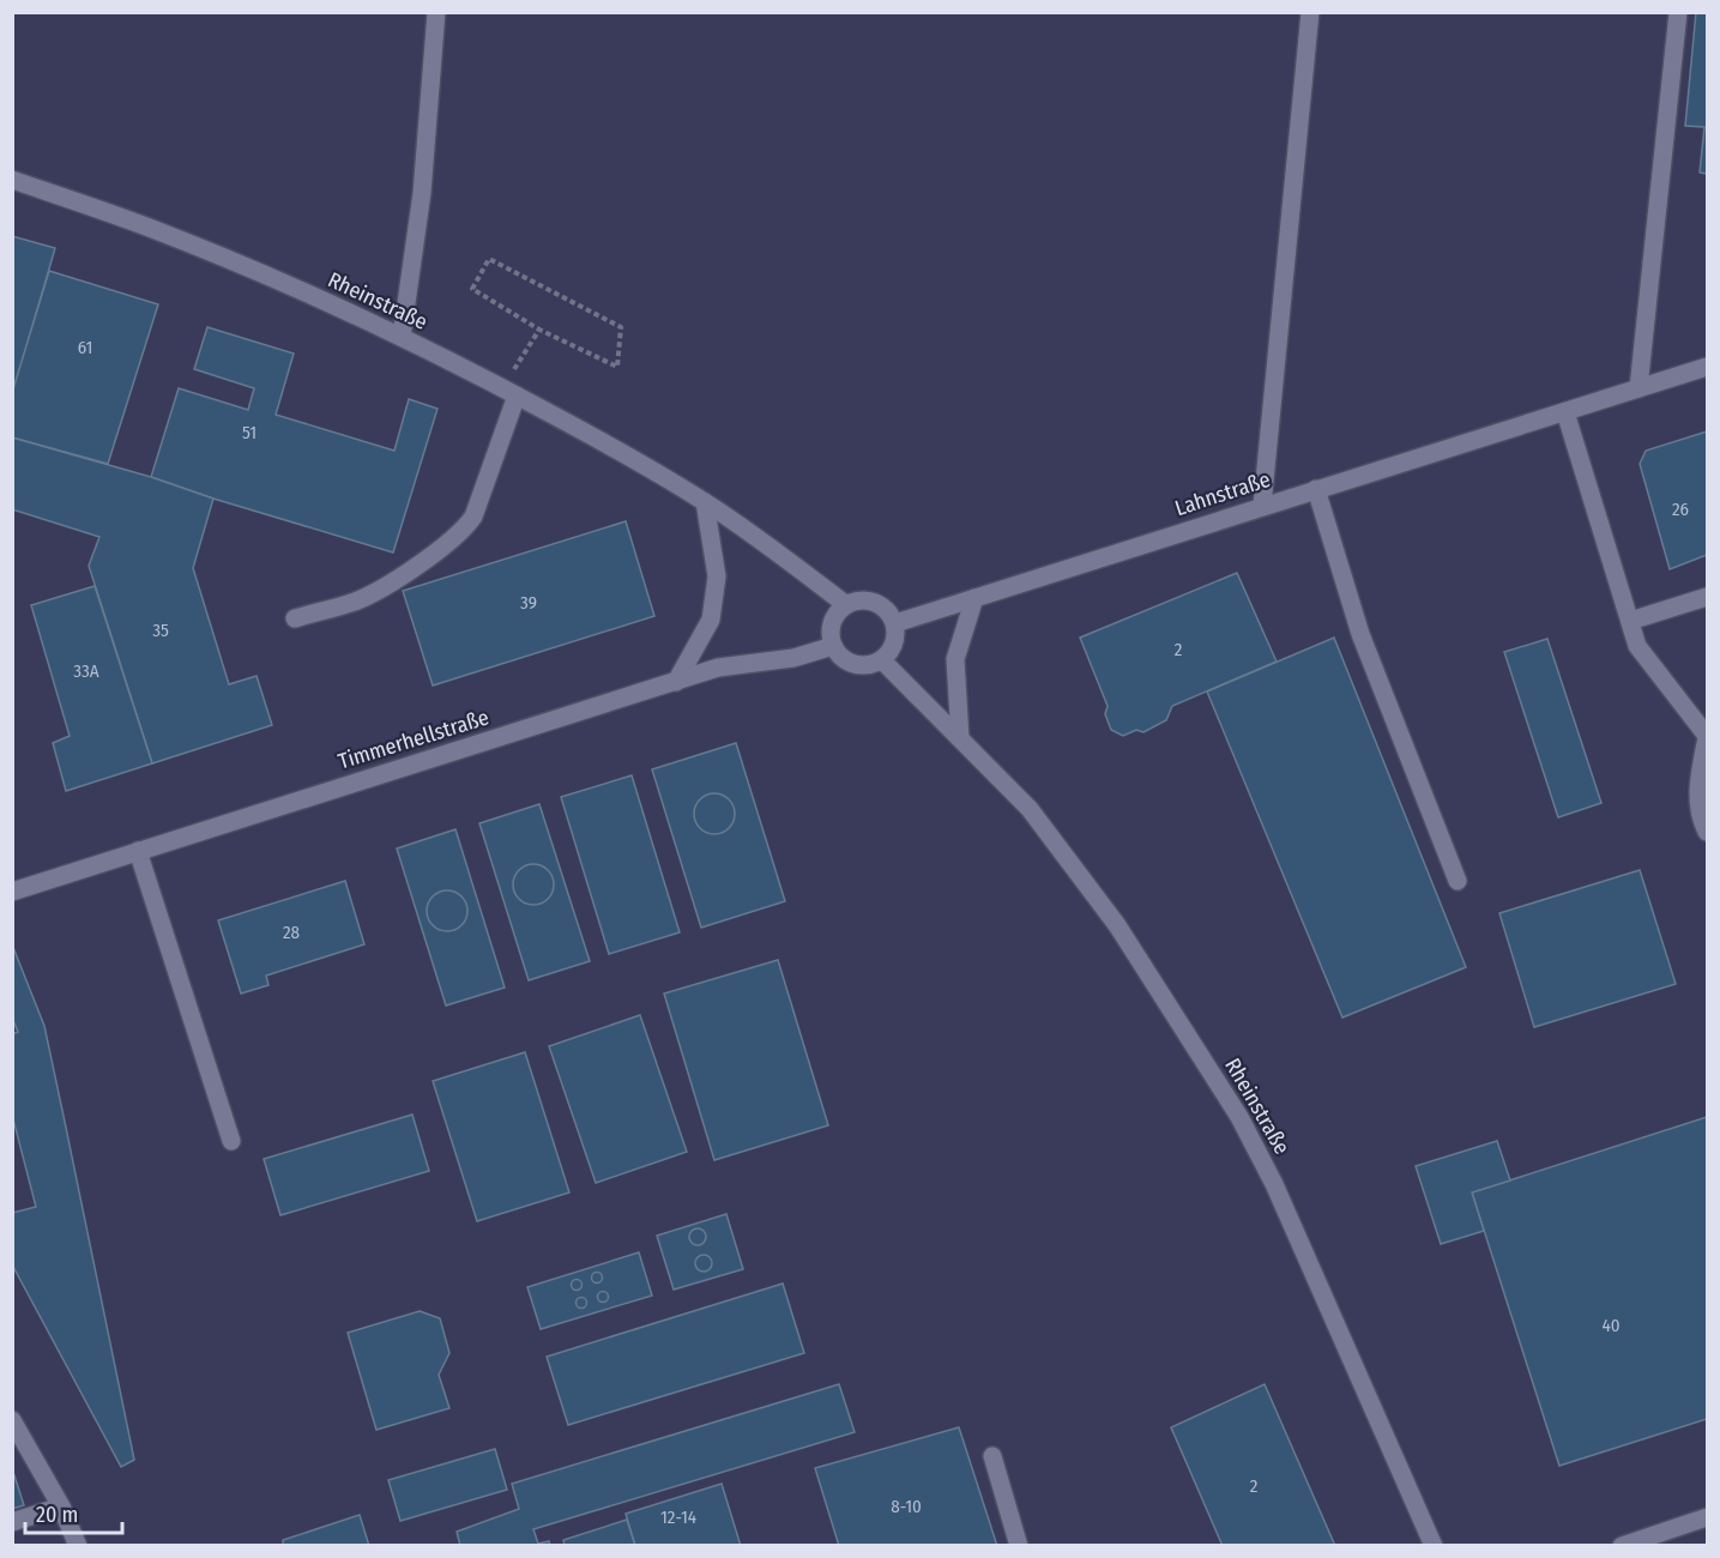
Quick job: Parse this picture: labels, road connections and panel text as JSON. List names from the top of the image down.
{
  "streets": {
    "street": ["Rheinstraße", "Lahnstraße", "Timmerhellstraße"]
  },
  "crossings": [
    ["Rheinstraße", "Lahnstraße"],
    ["Rheinstraße", "Timmerhellstraße"],
    ["Lahnstraße", "Timmerhellstraße"]
  ],
  "house_numbers": [
    "61",
    "51",
    "26",
    "39",
    "35",
    "2",
    "33A",
    "28",
    "40",
    "2",
    "8-10",
    "12-14"
  ],
  "scale_bar": "20 m"
}
